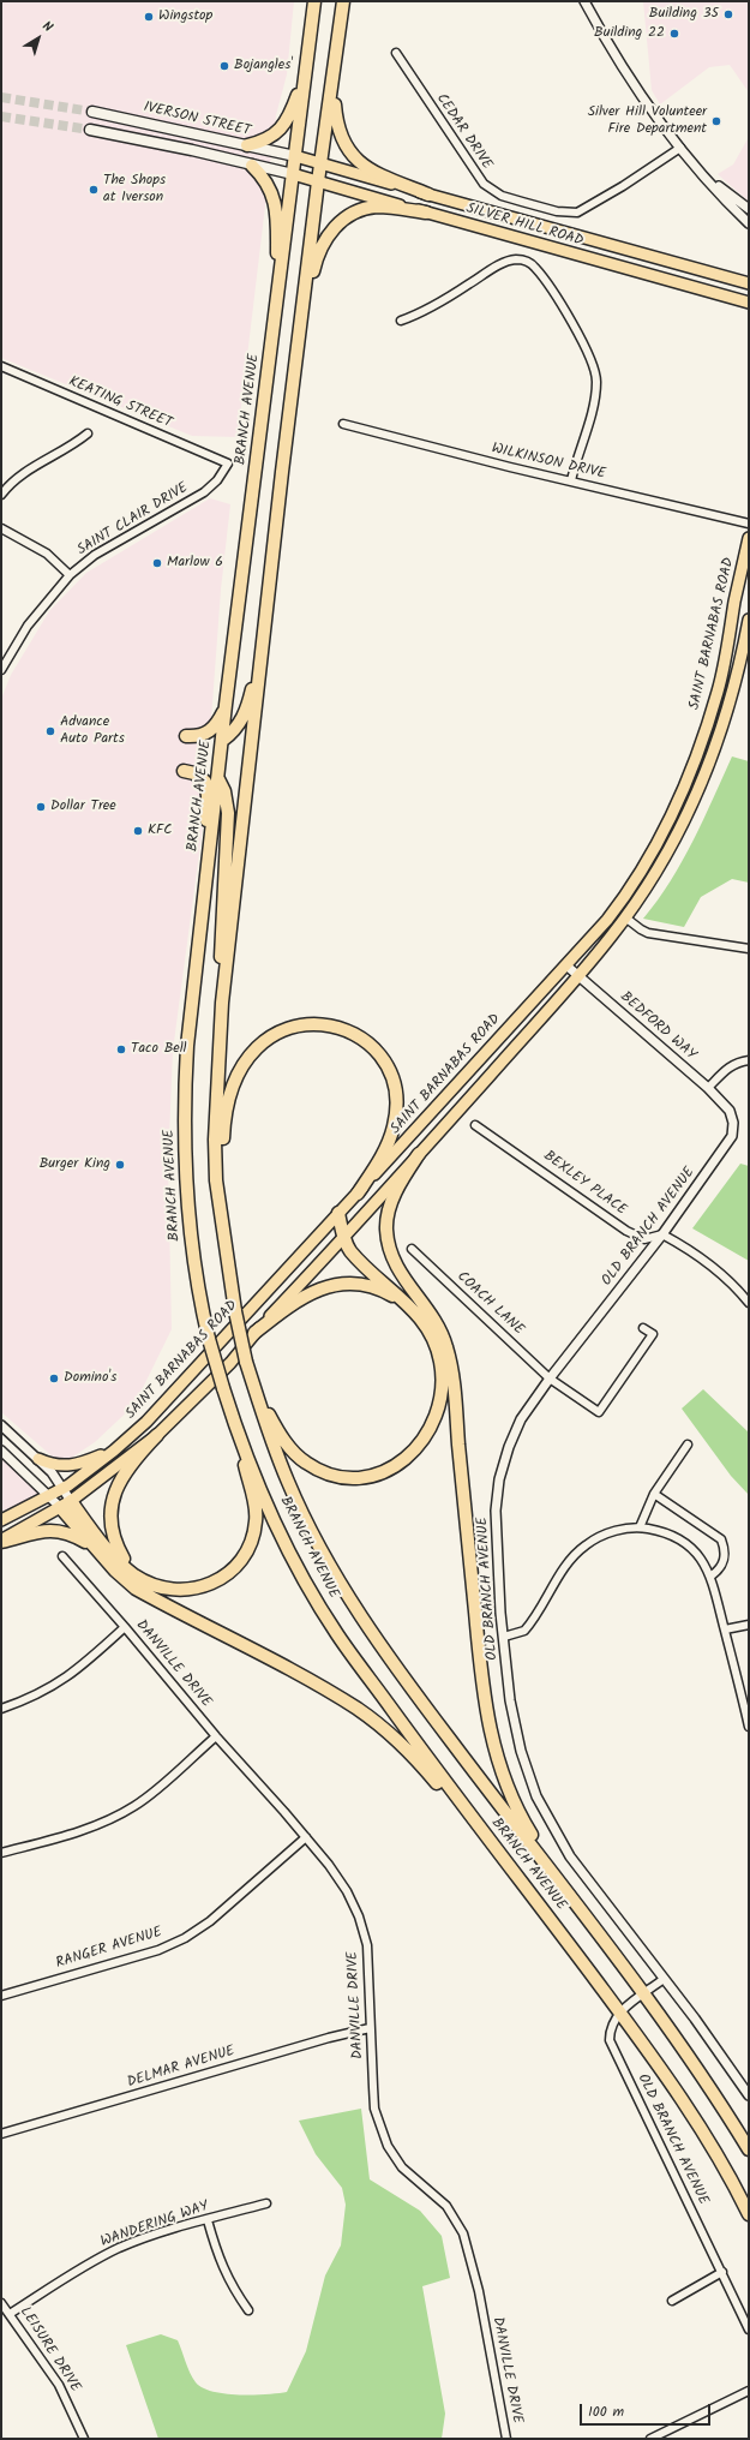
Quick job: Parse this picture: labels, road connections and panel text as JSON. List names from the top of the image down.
{
  "streets": {
    "highway": ["BRANCH AVENUE"],
    "main road": ["IVERSON STREET", "SILVER HILL ROAD", "SAINT BARNABAS ROAD"],
    "street": [
      "CEDAR DRIVE",
      "KEATING STREET",
      "WILKINSON DRIVE",
      "SAINT CLAIR DRIVE",
      "BEDFORD WAY",
      "BEXLEY PLACE",
      "OLD BRANCH AVENUE",
      "COACH LANE",
      "DANVILLE DRIVE",
      "RANGER AVENUE",
      "DELMAR AVENUE",
      "WANDERING WAY",
      "LEISURE DRIVE"
    ]
  },
  "crossings": [
    ["IVERSON STREET", "SILVER HILL ROAD"],
    ["IVERSON STREET", "BRANCH AVENUE"],
    ["SILVER HILL ROAD", "BRANCH AVENUE"],
    ["KEATING STREET", "SAINT CLAIR DRIVE"],
    ["BRANCH AVENUE", "OLD BRANCH AVENUE"],
    ["SAINT BARNABAS ROAD", "BEDFORD WAY"],
    ["BEDFORD WAY", "OLD BRANCH AVENUE"],
    ["BEXLEY PLACE", "OLD BRANCH AVENUE"],
    ["OLD BRANCH AVENUE", "COACH LANE"],
    ["DANVILLE DRIVE", "RANGER AVENUE"],
    ["DANVILLE DRIVE", "DELMAR AVENUE"],
    ["WANDERING WAY", "LEISURE DRIVE"]
  ],
  "places": [
    "Building 35",
    "Wingstop",
    "Building 22",
    "Bojangles'",
    "Silver Hill Volunteer Fire Department",
    "The Shops at Iverson",
    "Marlow 6",
    "Advance Auto Parts",
    "Dollar Tree",
    "KFC",
    "Taco Bell",
    "Burger King",
    "Domino's"
  ],
  "scale_bar": "100 m",
  "north": "top right"
}
